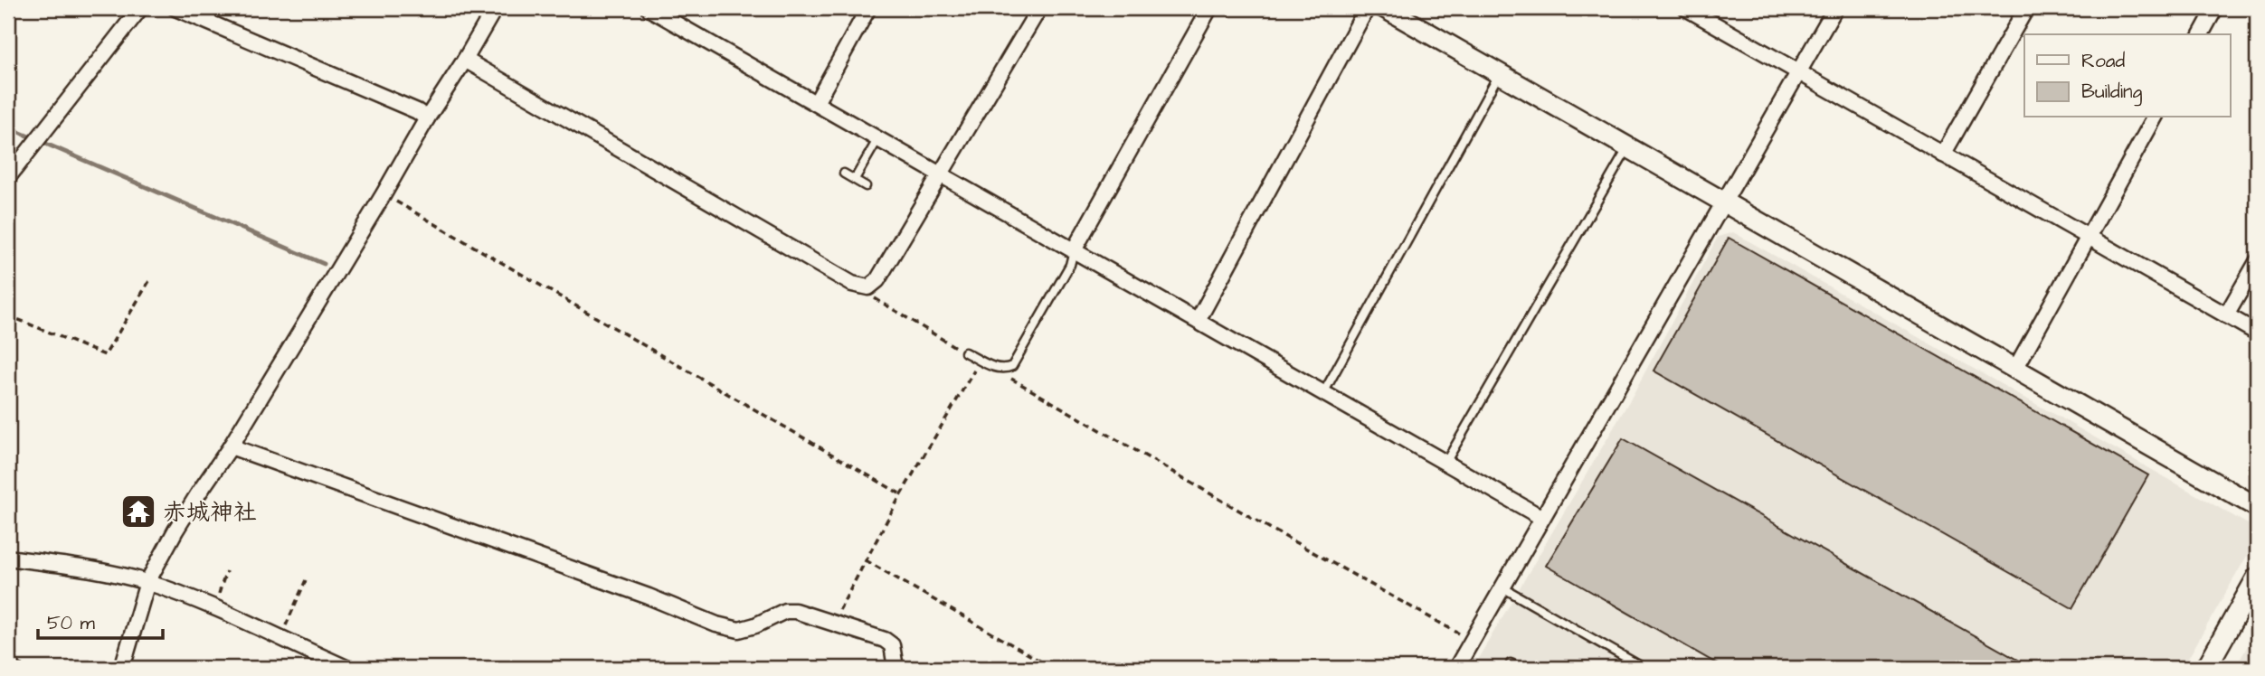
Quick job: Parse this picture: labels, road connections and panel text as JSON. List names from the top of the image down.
{
  "places": {
    "temple": ["赤城神社"]
  },
  "legend": ["Road", "Building"],
  "scale_bar": "50 m"
}
